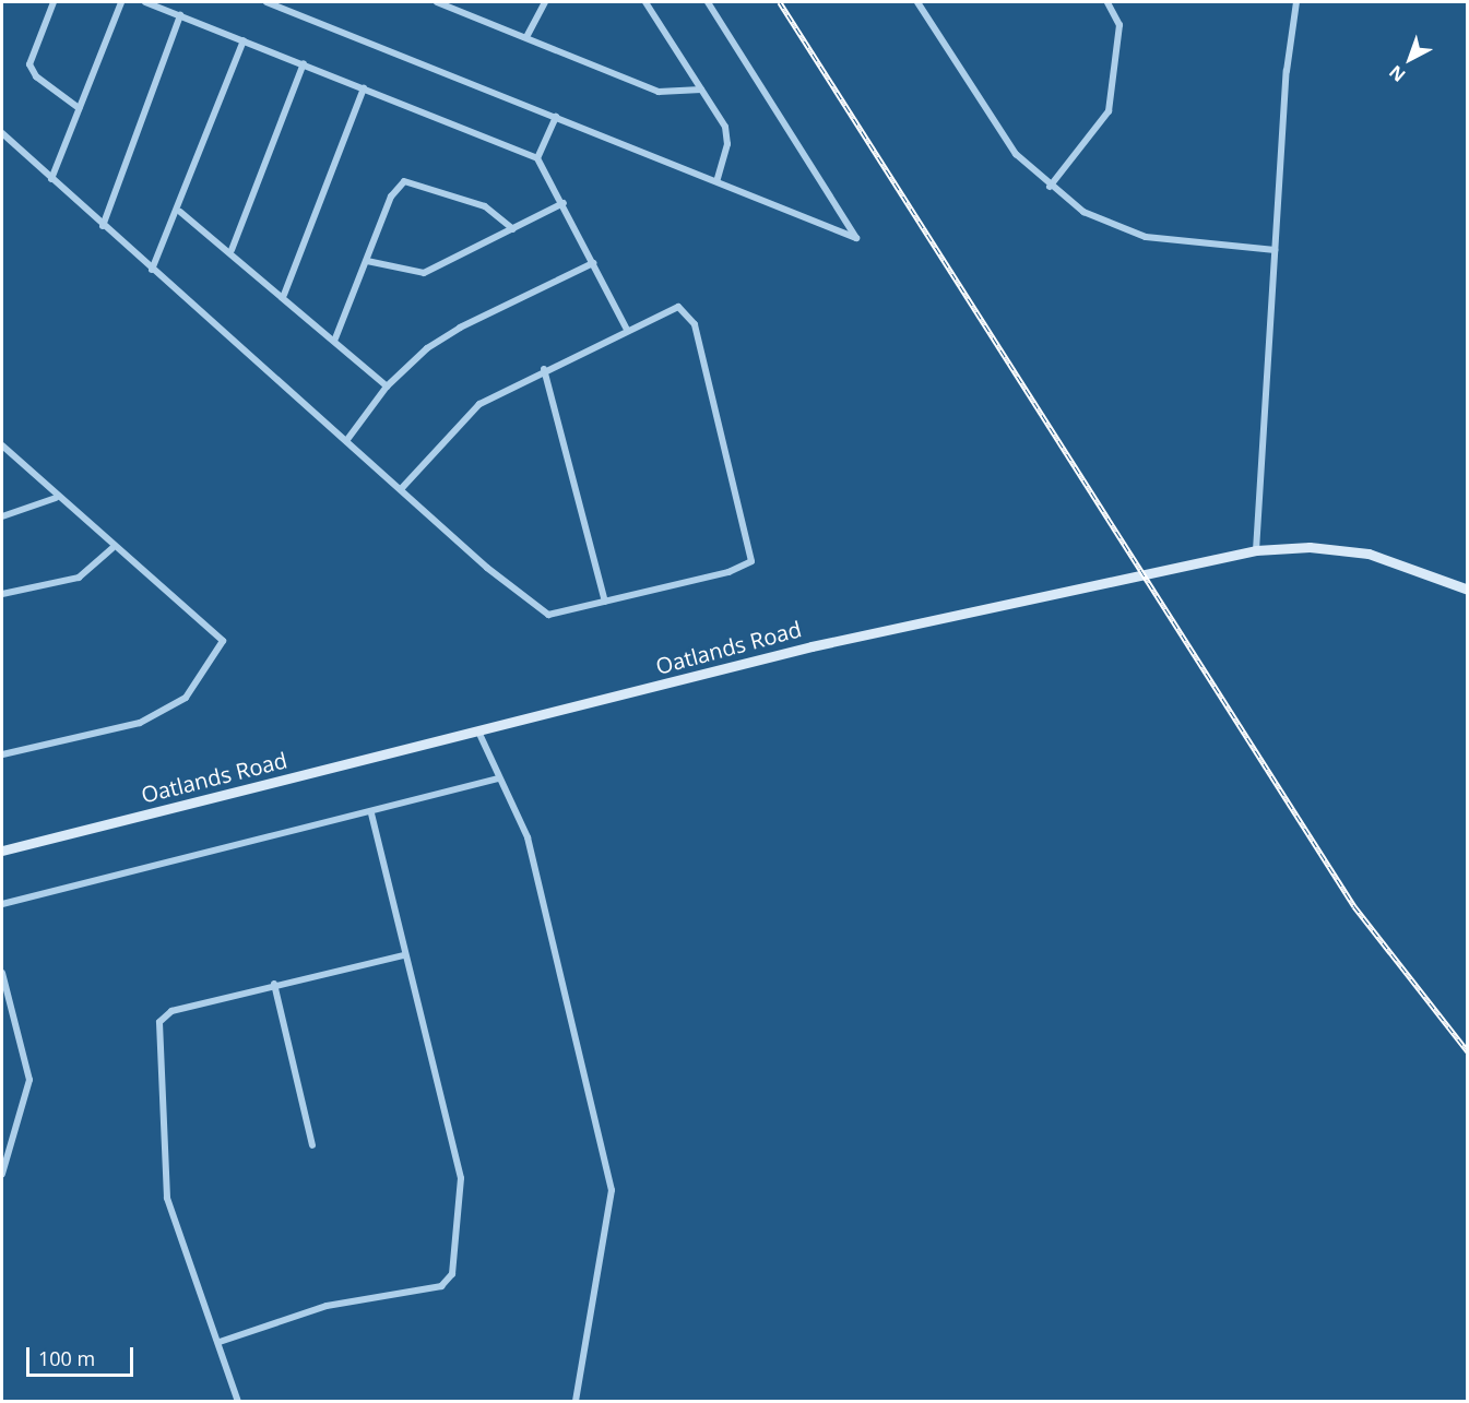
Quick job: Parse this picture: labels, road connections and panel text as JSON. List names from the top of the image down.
{
  "streets": {
    "street": ["Oatlands Road"]
  },
  "scale_bar": "100 m",
  "north": "bottom left"
}
